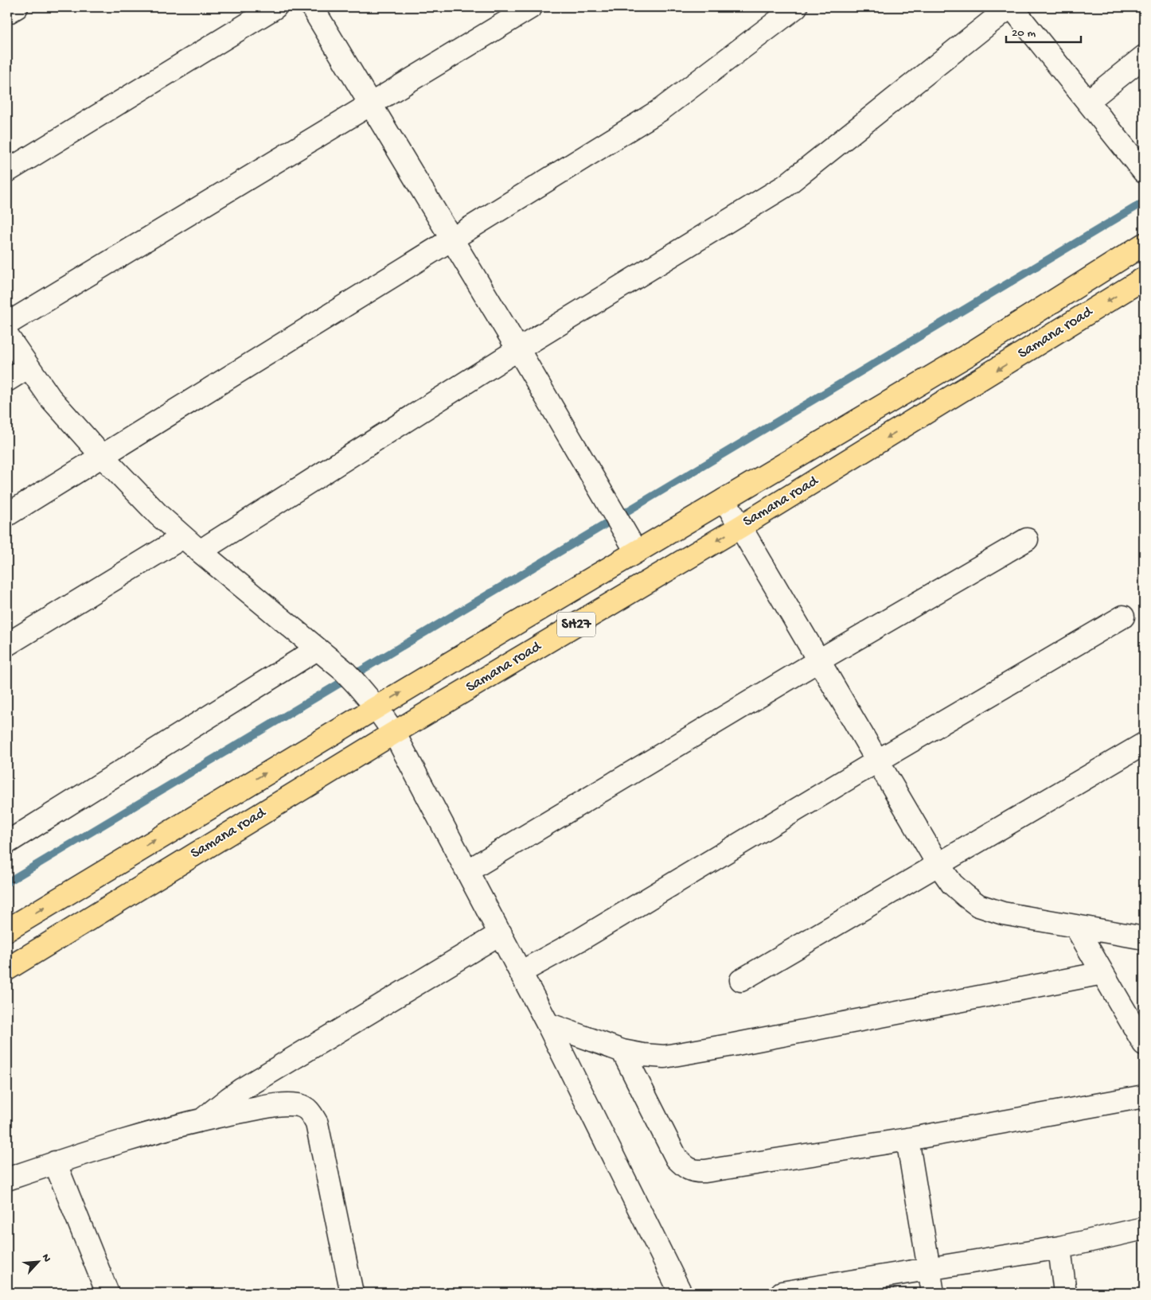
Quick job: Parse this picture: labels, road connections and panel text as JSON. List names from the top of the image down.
{
  "streets": {
    "main road": ["Samana road", "SH27"]
  },
  "scale_bar": "20 m",
  "north": "top right"
}
